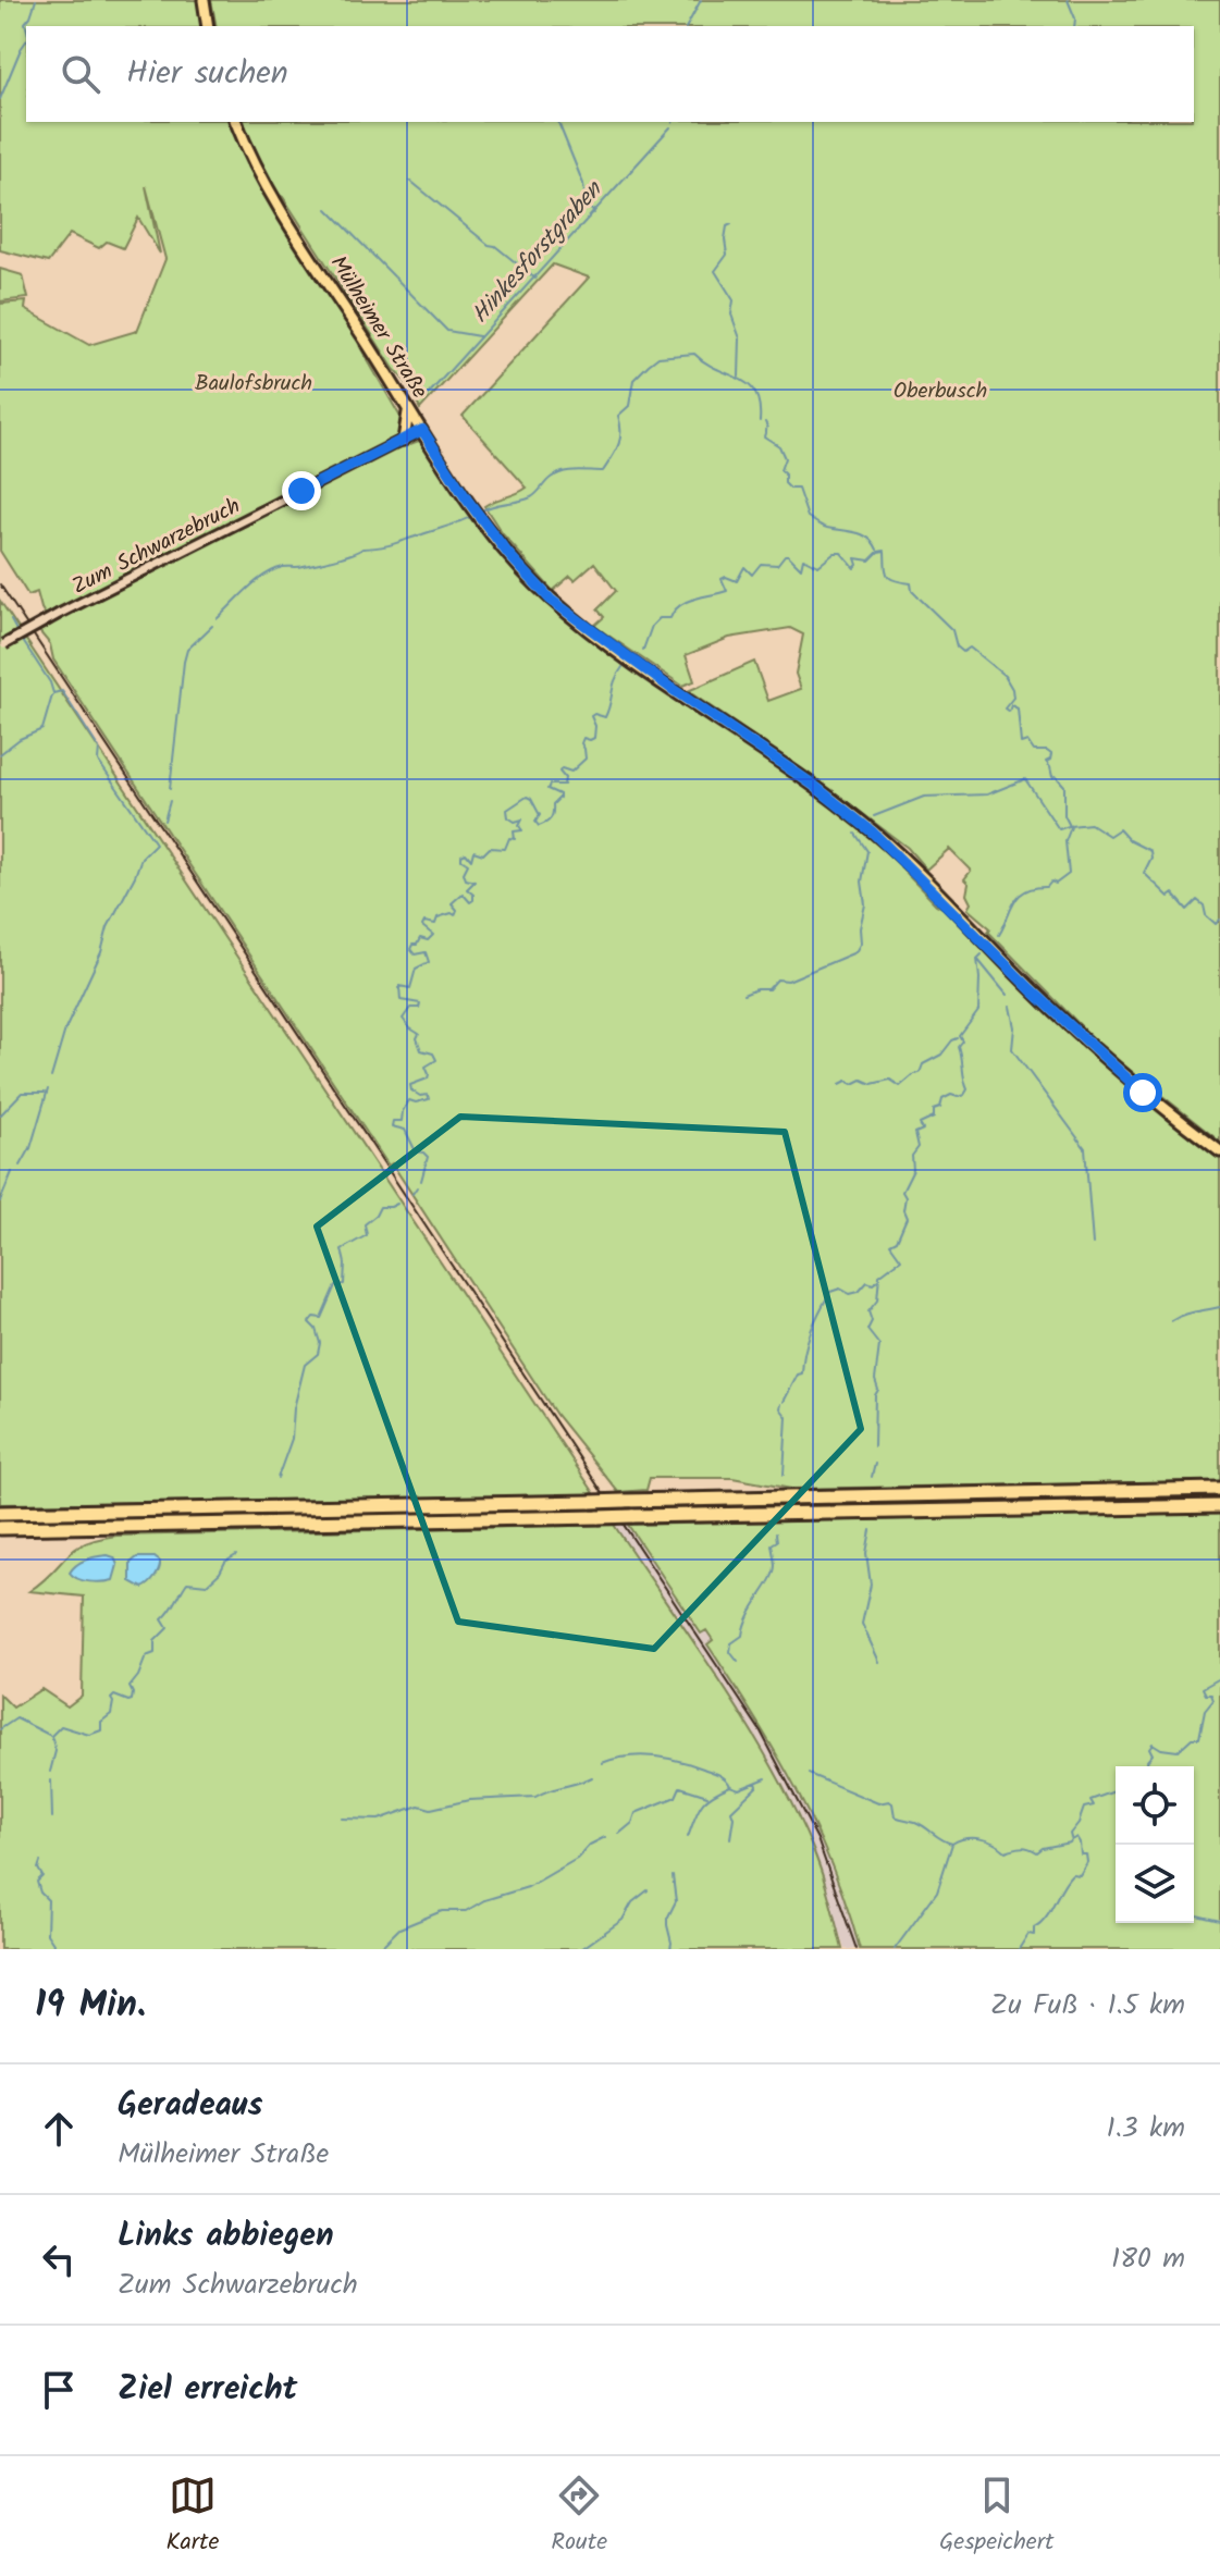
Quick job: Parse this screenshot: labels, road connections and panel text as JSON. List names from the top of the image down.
{
  "streets": {
    "main road": ["Mülheimer Straße"],
    "street": ["Zum Schwarzebruch"]
  },
  "crossings": [
    ["Mülheimer Straße", "Zum Schwarzebruch"]
  ],
  "water": ["Hinkesforstgraben"],
  "parks": ["Baulofsbruch", "Oberbusch"],
  "page": {
    "search": "Hier suchen",
    "heading": ["19 Min.", "Zu Fuß · 1.5 km"],
    "list": [
      ["Geradeaus", "Mülheimer Straße", "1.3 km"],
      ["Links abbiegen", "Zum Schwarzebruch", "180 m"],
      "Ziel erreicht"
    ],
    "nav": ["Karte", "Route", "Gespeichert"]
  }
}
